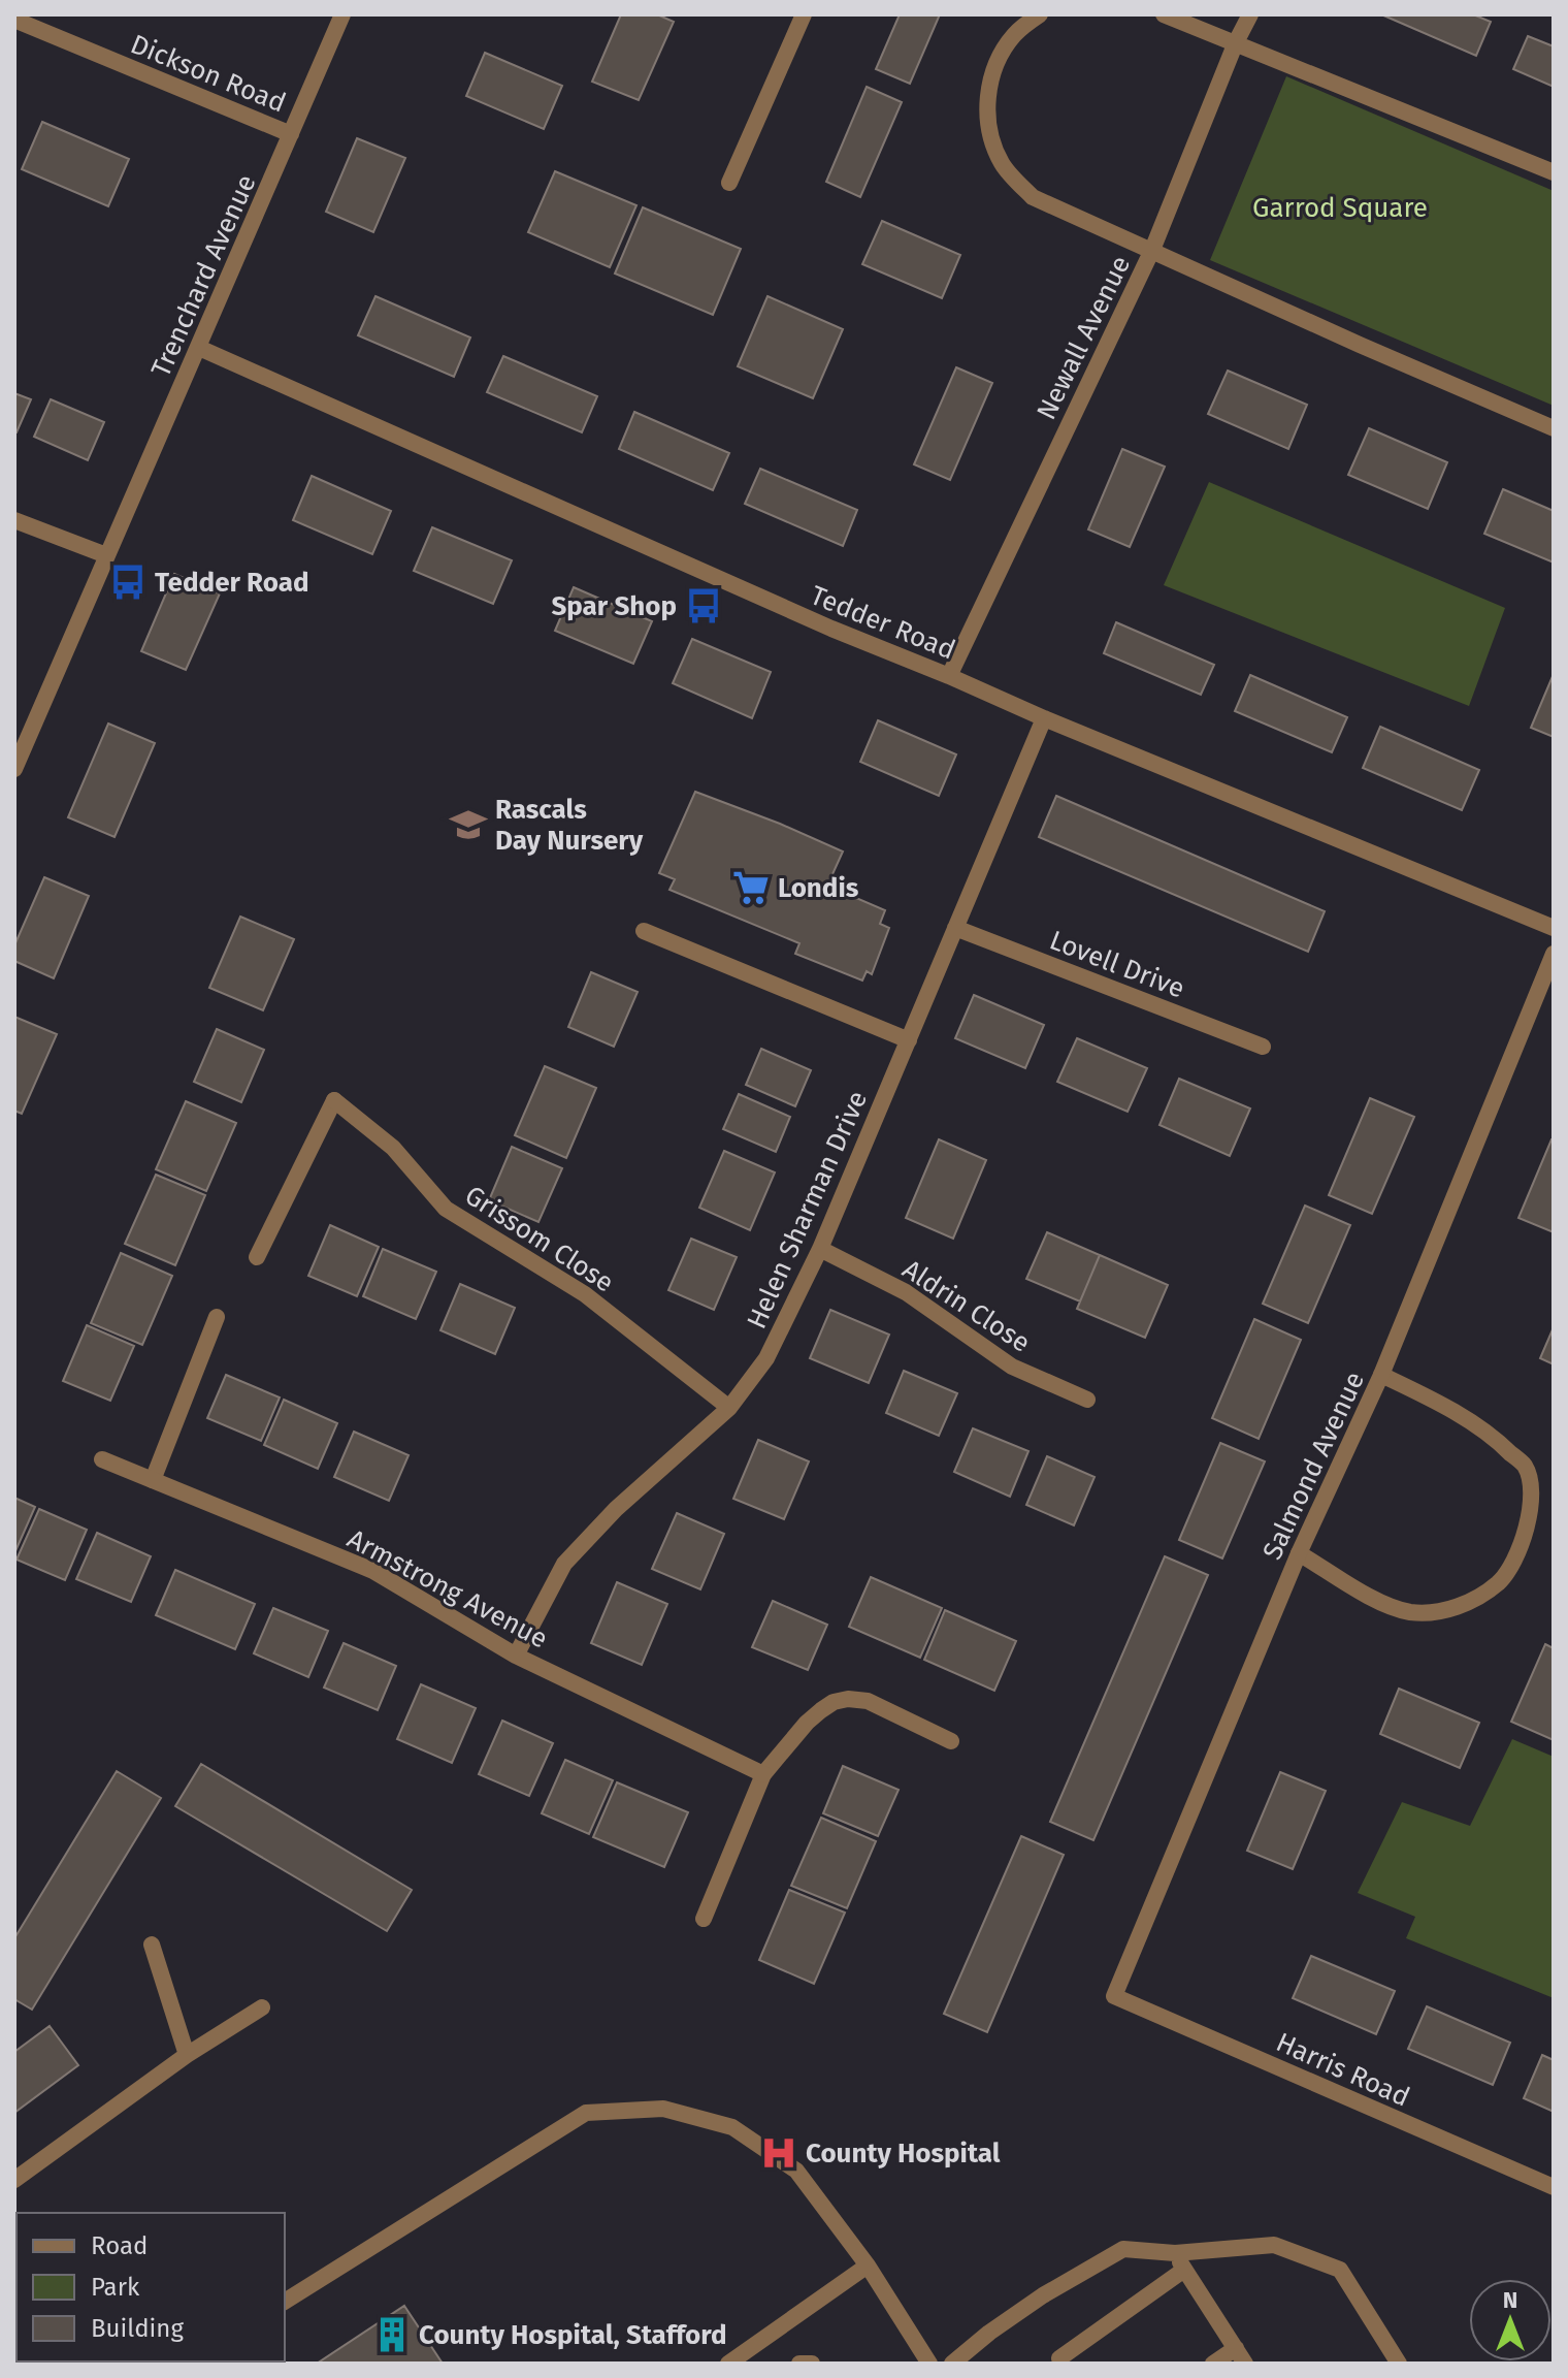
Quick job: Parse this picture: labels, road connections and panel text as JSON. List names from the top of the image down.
{
  "streets": {
    "street": [
      "Dickson Road",
      "Trenchard Avenue",
      "Newall Avenue",
      "Tedder Road",
      "Lovell Drive",
      "Helen Sharman Drive",
      "Grissom Close",
      "Aldrin Close",
      "Salmond Avenue",
      "Armstrong Avenue",
      "Harris Road"
    ]
  },
  "crossings": [
    ["Dickson Road", "Trenchard Avenue"],
    ["Trenchard Avenue", "Tedder Road"],
    ["Newall Avenue", "Tedder Road"],
    ["Tedder Road", "Helen Sharman Drive"],
    ["Lovell Drive", "Helen Sharman Drive"],
    ["Helen Sharman Drive", "Grissom Close"],
    ["Helen Sharman Drive", "Aldrin Close"],
    ["Helen Sharman Drive", "Armstrong Avenue"],
    ["Salmond Avenue", "Harris Road"]
  ],
  "parks": ["Garrod Square"],
  "places": {
    "bus stop": ["Tedder Road", "Spar Shop"],
    "school or university": ["Rascals Day Nursery"],
    "supermarket": ["Londis"],
    "hospital": ["County Hospital"],
    "building": ["County Hospital, Stafford"]
  },
  "legend": ["Road", "Park", "Building"],
  "north": "top"
}
